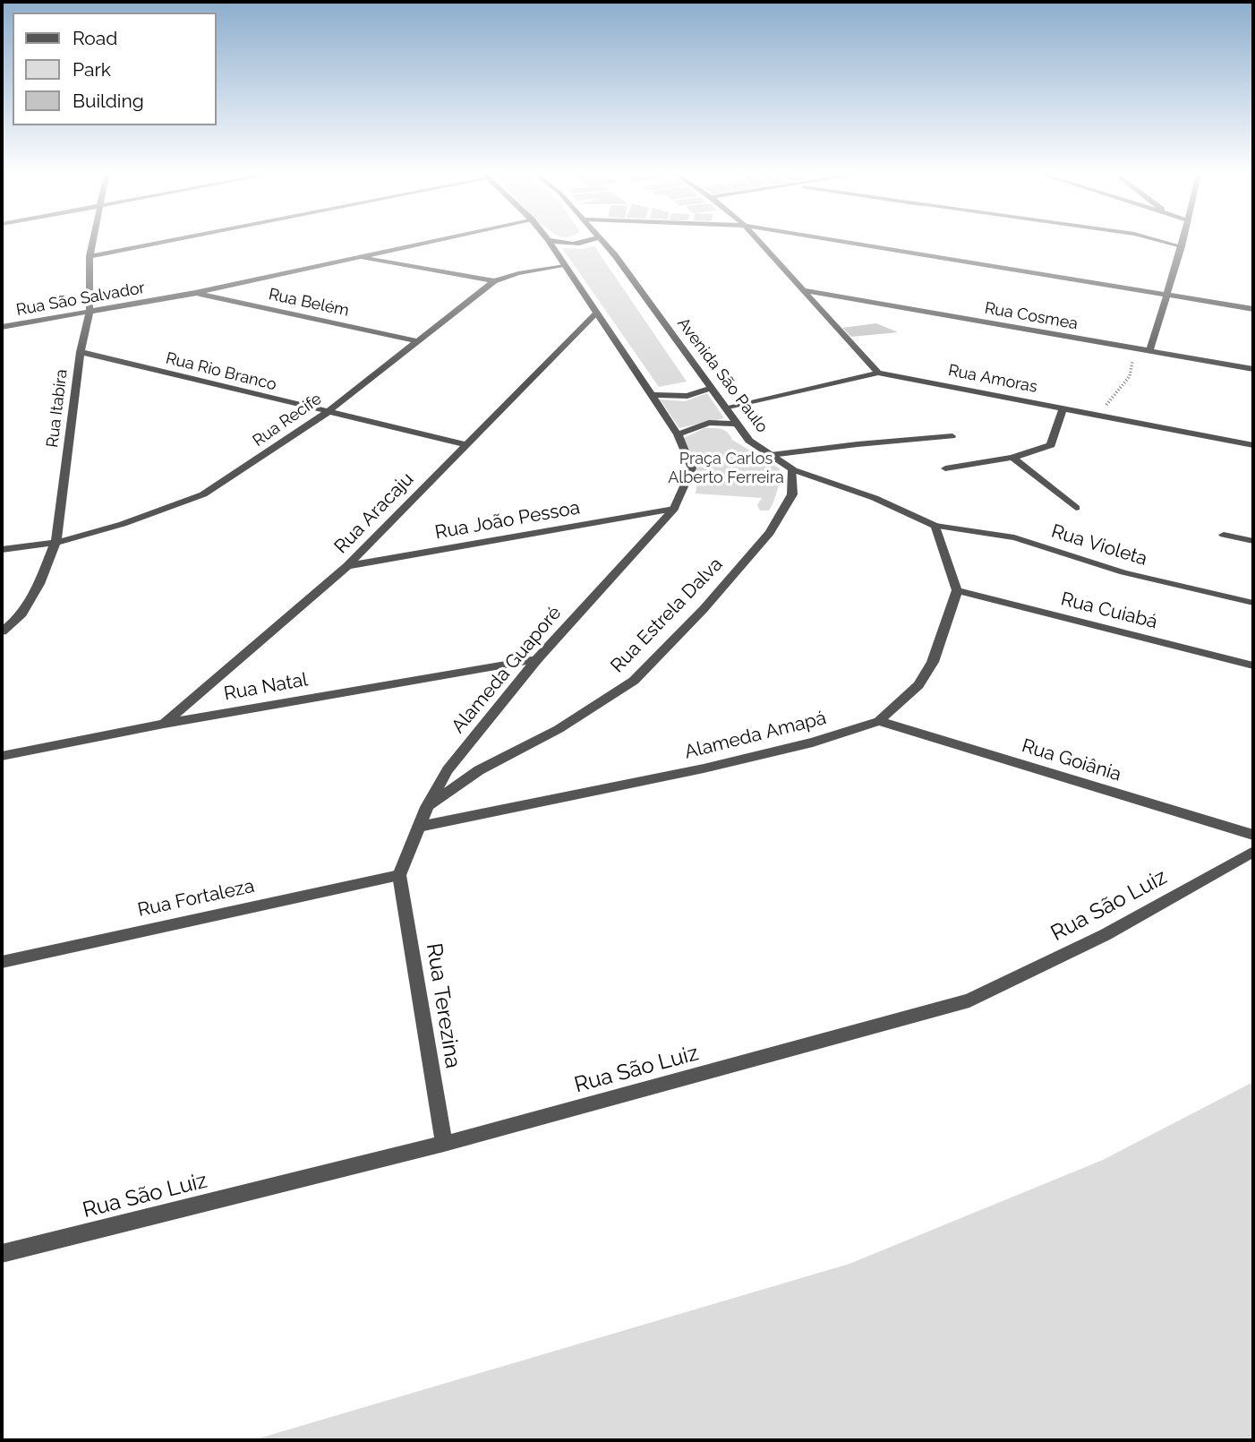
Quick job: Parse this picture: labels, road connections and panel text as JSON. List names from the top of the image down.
{
  "streets": {
    "street": [
      "Rua São Salvador",
      "Rua Belém",
      "Rua Cosmea",
      "Rua Rio Branco",
      "Avenida São Paulo",
      "Rua Amoras",
      "Rua Itabira",
      "Rua Recife",
      "Rua Aracaju",
      "Rua João Pessoa",
      "Rua Cuiabá",
      "Rua Estrela Dalva",
      "Alameda Guaporé",
      "Rua Natal",
      "Alameda Amapá",
      "Rua Goiânia",
      "Rua Fortaleza",
      "Rua São Luiz",
      "Rua Terezina"
    ],
    "lane": ["Rua Violeta"]
  },
  "crossings": [
    ["Rua São Salvador", "Rua Belém"],
    ["Rua São Salvador", "Rua Itabira"],
    ["Rua Belém", "Rua Recife"],
    ["Rua Rio Branco", "Rua Itabira"],
    ["Rua Rio Branco", "Rua Recife"],
    ["Rua Rio Branco", "Rua Aracaju"],
    ["Avenida São Paulo", "Rua Amoras"],
    ["Avenida São Paulo", "Rua Violeta"],
    ["Avenida São Paulo", "Rua Estrela Dalva"],
    ["Rua Itabira", "Rua Recife"],
    ["Rua Aracaju", "Rua João Pessoa"],
    ["Rua Aracaju", "Rua Natal"],
    ["Rua João Pessoa", "Alameda Guaporé"],
    ["Rua Cuiabá", "Alameda Amapá"],
    ["Rua Estrela Dalva", "Alameda Guaporé"],
    ["Alameda Guaporé", "Rua Natal"],
    ["Alameda Guaporé", "Alameda Amapá"],
    ["Alameda Guaporé", "Rua Fortaleza"],
    ["Alameda Guaporé", "Rua Terezina"],
    ["Alameda Amapá", "Rua Goiânia"],
    ["Rua Fortaleza", "Rua Terezina"],
    ["Rua São Luiz", "Rua Terezina"]
  ],
  "parks": ["Praça Carlos Alberto Ferreira"],
  "legend": ["Road", "Park", "Building"]
}
